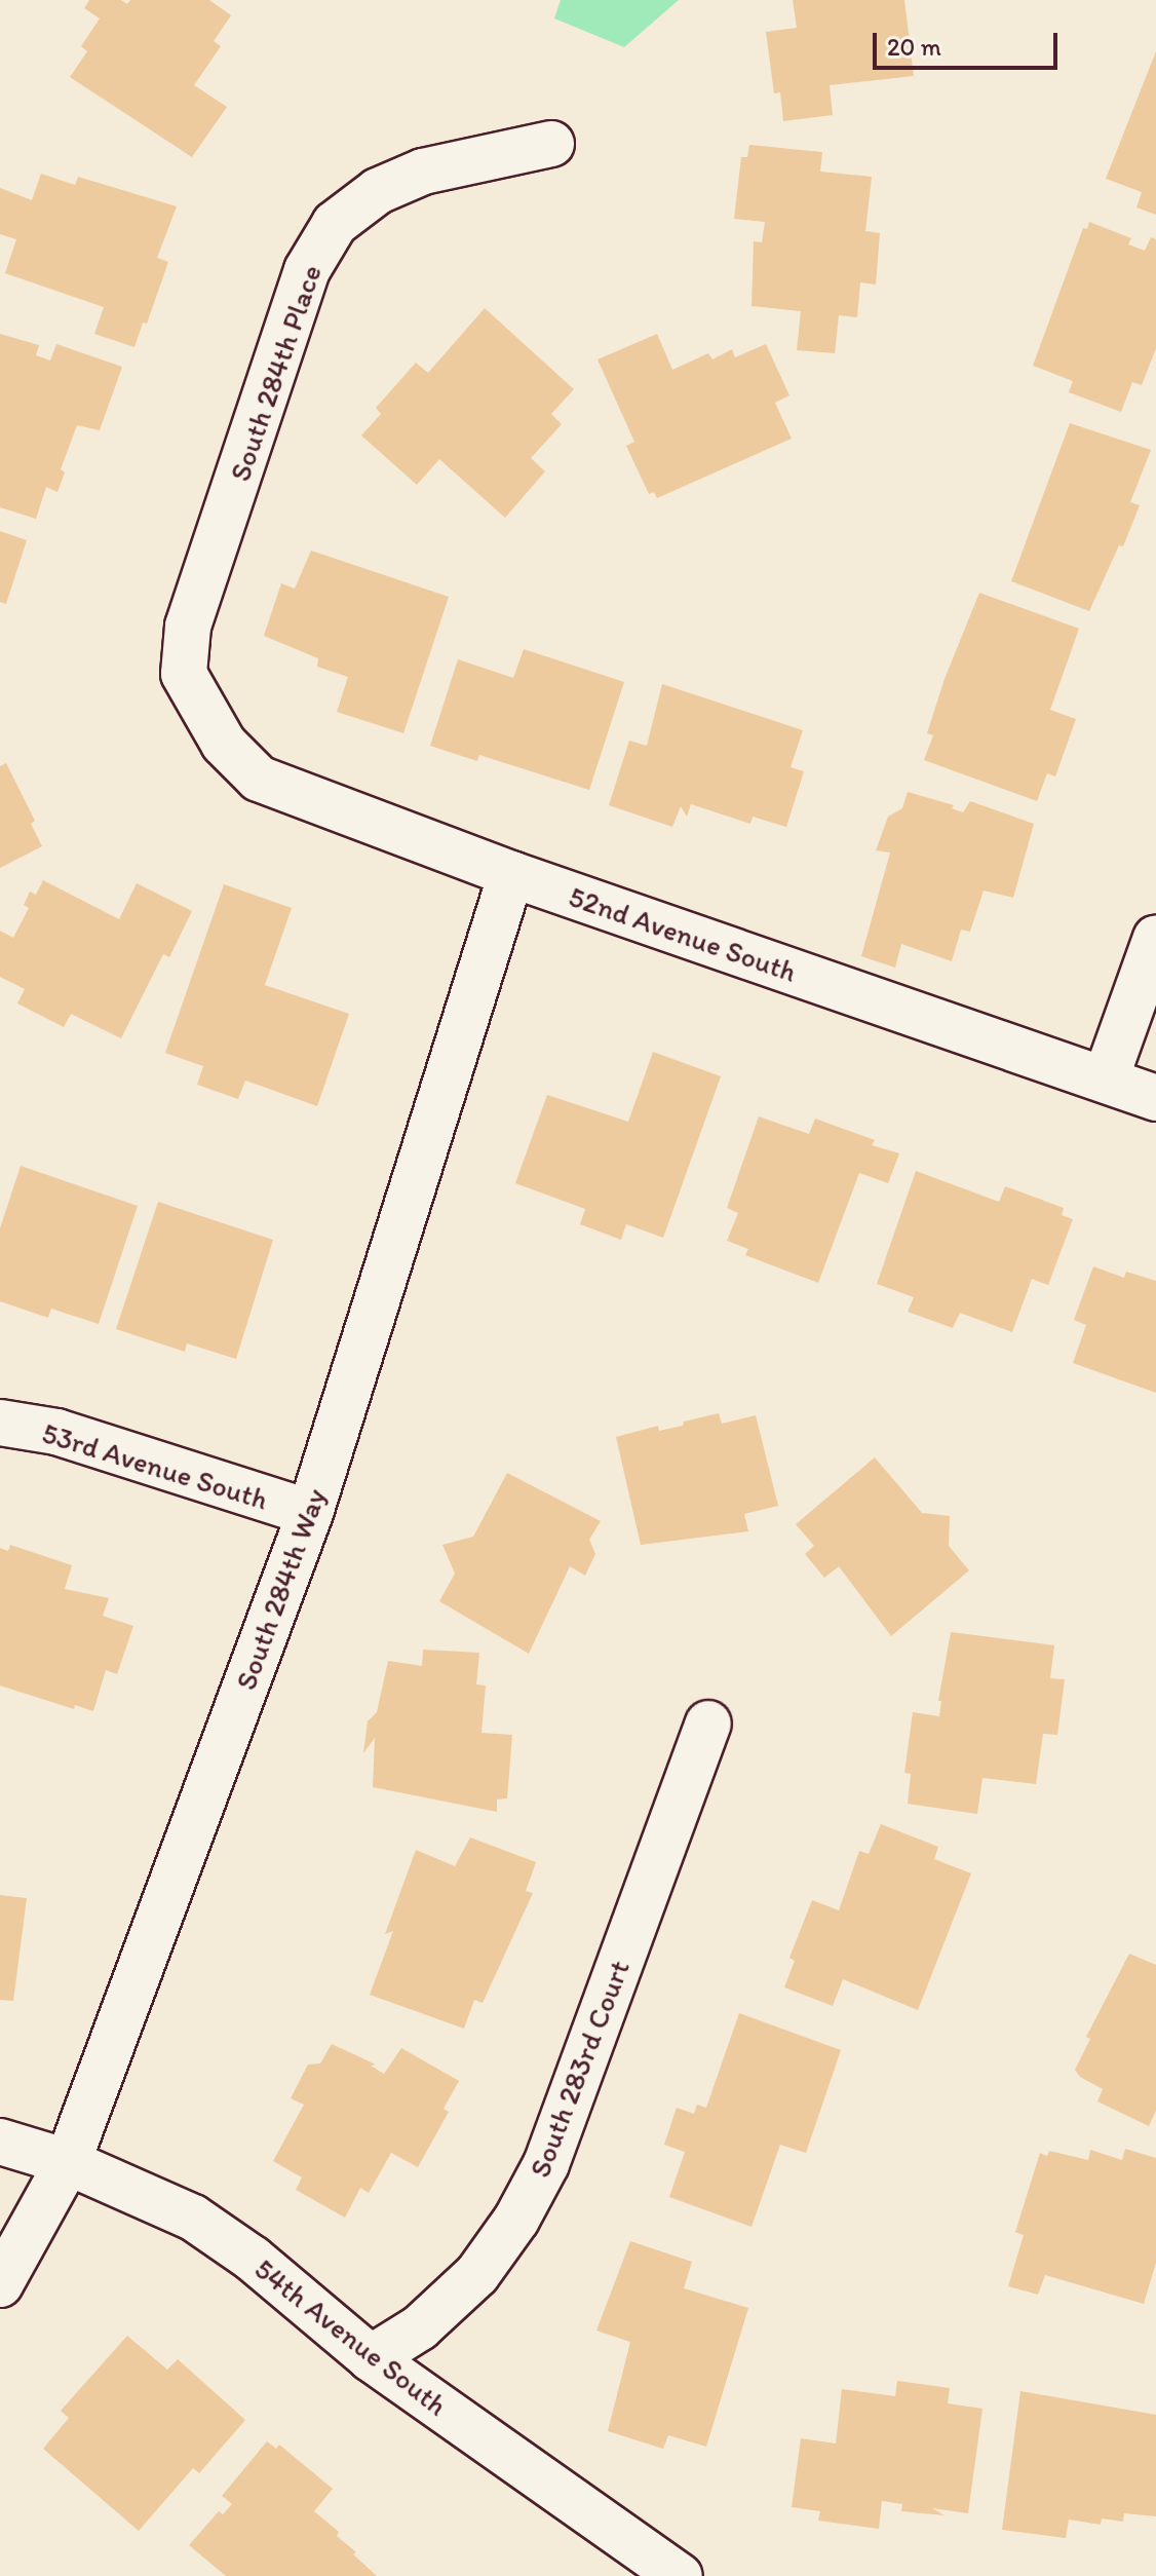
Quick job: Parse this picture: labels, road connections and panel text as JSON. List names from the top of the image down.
{
  "streets": {
    "street": [
      "South 284th Place",
      "52nd Avenue South",
      "53rd Avenue South",
      "South 284th Way",
      "South 283rd Court",
      "54th Avenue South"
    ]
  },
  "crossings": [
    ["South 284th Place", "52nd Avenue South"],
    ["52nd Avenue South", "South 284th Way"],
    ["53rd Avenue South", "South 284th Way"],
    ["South 284th Way", "54th Avenue South"],
    ["South 283rd Court", "54th Avenue South"]
  ],
  "scale_bar": "20 m"
}
